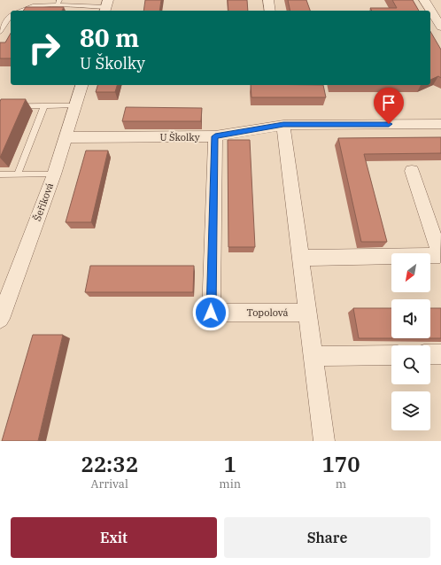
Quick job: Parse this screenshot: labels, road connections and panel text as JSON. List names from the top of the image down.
{
  "streets": {
    "street": ["U Školky", "Šeříková", "Topolová"]
  },
  "crossings": [
    ["U Školky", "Šeříková"],
    ["U Školky", "Topolová"]
  ],
  "north": "bottom left",
  "page": {
    "turn": ["80 m", "U Školky"],
    "eta": [
      "22:32",
      "Arrival",
      "1",
      "min",
      "170",
      "m"
    ],
    "buttons": ["Exit", "Share"]
  }
}
